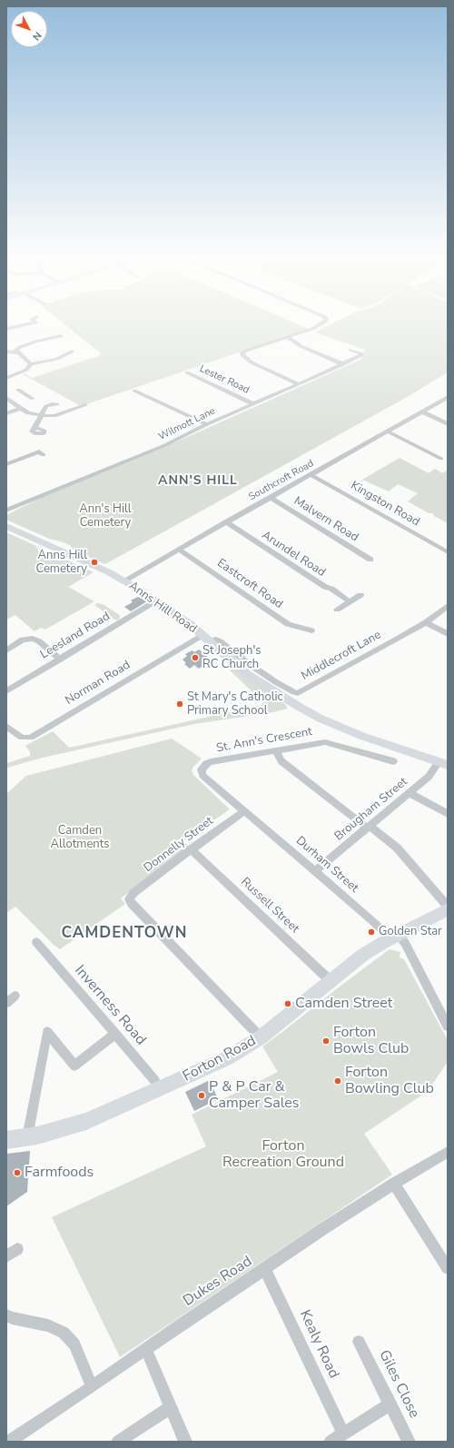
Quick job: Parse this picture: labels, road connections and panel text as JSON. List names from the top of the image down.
{
  "streets": {
    "main road": ["Forton Road"],
    "street": [
      "Lester Road",
      "Wilmott Lane",
      "Southcroft Road",
      "Kingston Road",
      "Malvern Road",
      "Arundel Road",
      "Eastcroft Road",
      "Anns Hill Road",
      "Leesland Road",
      "Middlecroft Lane",
      "Norman Road",
      "St. Ann's Crescent",
      "Brougham Street",
      "Donnelly Street",
      "Durham Street",
      "Russell Street",
      "Inverness Road",
      "Dukes Road",
      "Kealy Road",
      "Giles Close"
    ]
  },
  "crossings": [
    ["Lester Road", "Wilmott Lane"],
    ["Southcroft Road", "Kingston Road"],
    ["Southcroft Road", "Malvern Road"],
    ["Southcroft Road", "Arundel Road"],
    ["Southcroft Road", "Eastcroft Road"],
    ["Southcroft Road", "Anns Hill Road"],
    ["Anns Hill Road", "Leesland Road"],
    ["Anns Hill Road", "Middlecroft Lane"],
    ["Anns Hill Road", "Norman Road"],
    ["Anns Hill Road", "Brougham Street"],
    ["Middlecroft Lane", "Norman Road"],
    ["St. Ann's Crescent", "Donnelly Street"],
    ["St. Ann's Crescent", "Durham Street"],
    ["Brougham Street", "Durham Street"],
    ["Donnelly Street", "Durham Street"],
    ["Donnelly Street", "Russell Street"],
    ["Donnelly Street", "Forton Road"],
    ["Durham Street", "Forton Road"],
    ["Russell Street", "Forton Road"],
    ["Inverness Road", "Forton Road"],
    ["Dukes Road", "Kealy Road"]
  ],
  "districts": ["ANN'S HILL", "CAMDENTOWN"],
  "parks": ["Ann's Hill Cemetery", "Camden Allotments", "Forton Recreation Ground"],
  "places": [
    "Anns Hill Cemetery",
    "St Joseph's RC Church",
    "St Mary's Catholic Primary School",
    "Golden Star",
    "Camden Street",
    "Forton Bowls Club",
    "Forton Bowling Club",
    "P & P Car & Camper Sales",
    "Farmfoods"
  ],
  "north": "bottom right"
}
